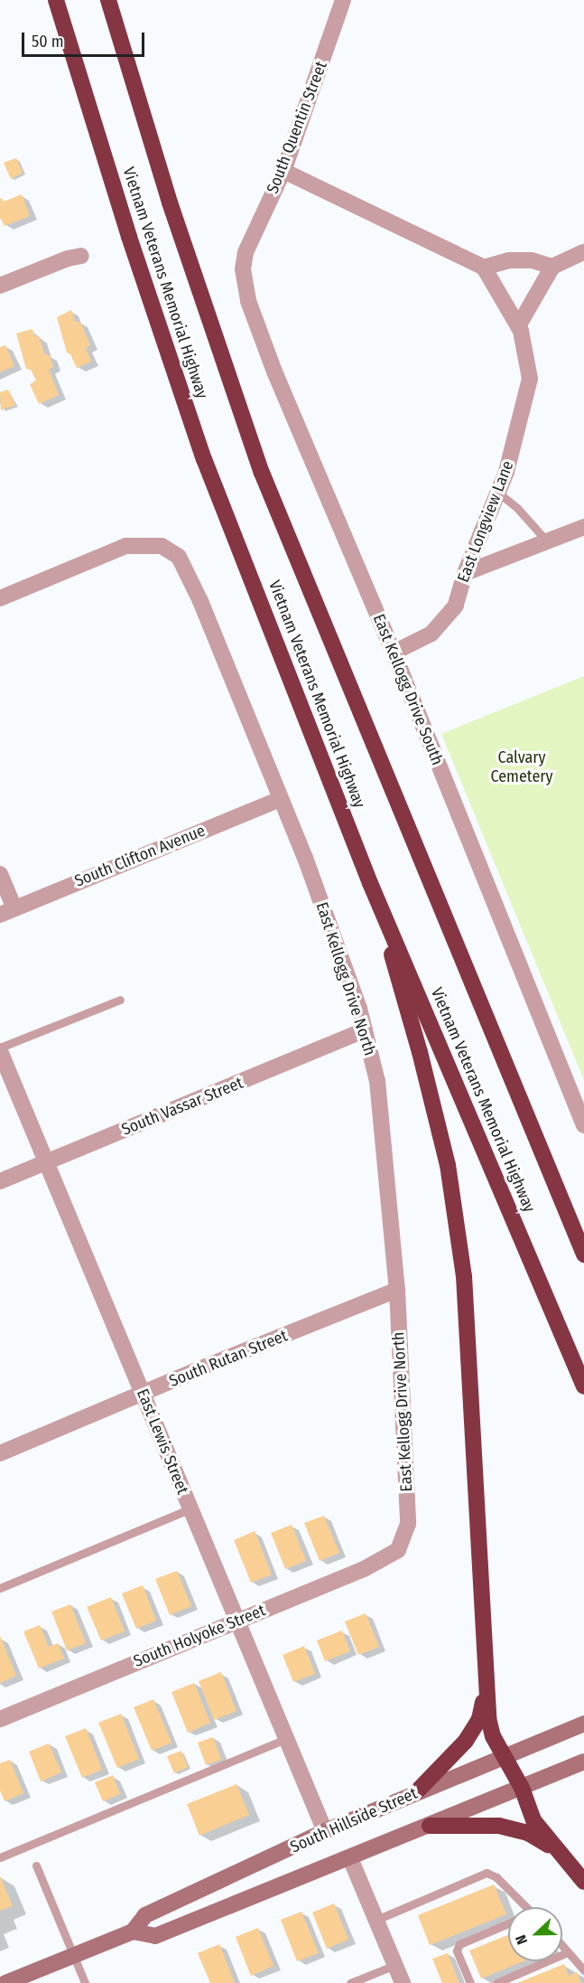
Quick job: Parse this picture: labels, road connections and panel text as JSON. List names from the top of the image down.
{
  "streets": {
    "highway": ["Vietnam Veterans Memorial Highway"],
    "main road": ["South Hillside Street"],
    "street": [
      "South Quentin Street",
      "East Longview Lane",
      "East Kellogg Drive South",
      "South Clifton Avenue",
      "East Kellogg Drive North",
      "South Vassar Street",
      "South Rutan Street",
      "East Lewis Street",
      "South Holyoke Street"
    ]
  },
  "crossings": [
    ["South Quentin Street", "East Kellogg Drive South"],
    ["East Longview Lane", "East Kellogg Drive South"],
    ["South Clifton Avenue", "East Kellogg Drive North"],
    ["East Kellogg Drive North", "South Vassar Street"],
    ["East Kellogg Drive North", "South Rutan Street"],
    ["East Kellogg Drive North", "South Holyoke Street"],
    ["South Vassar Street", "East Lewis Street"],
    ["South Rutan Street", "East Lewis Street"],
    ["East Lewis Street", "South Holyoke Street"],
    ["East Lewis Street", "South Hillside Street"]
  ],
  "parks": ["Calvary Cemetery"],
  "scale_bar": "50 m",
  "north": "left"
}
